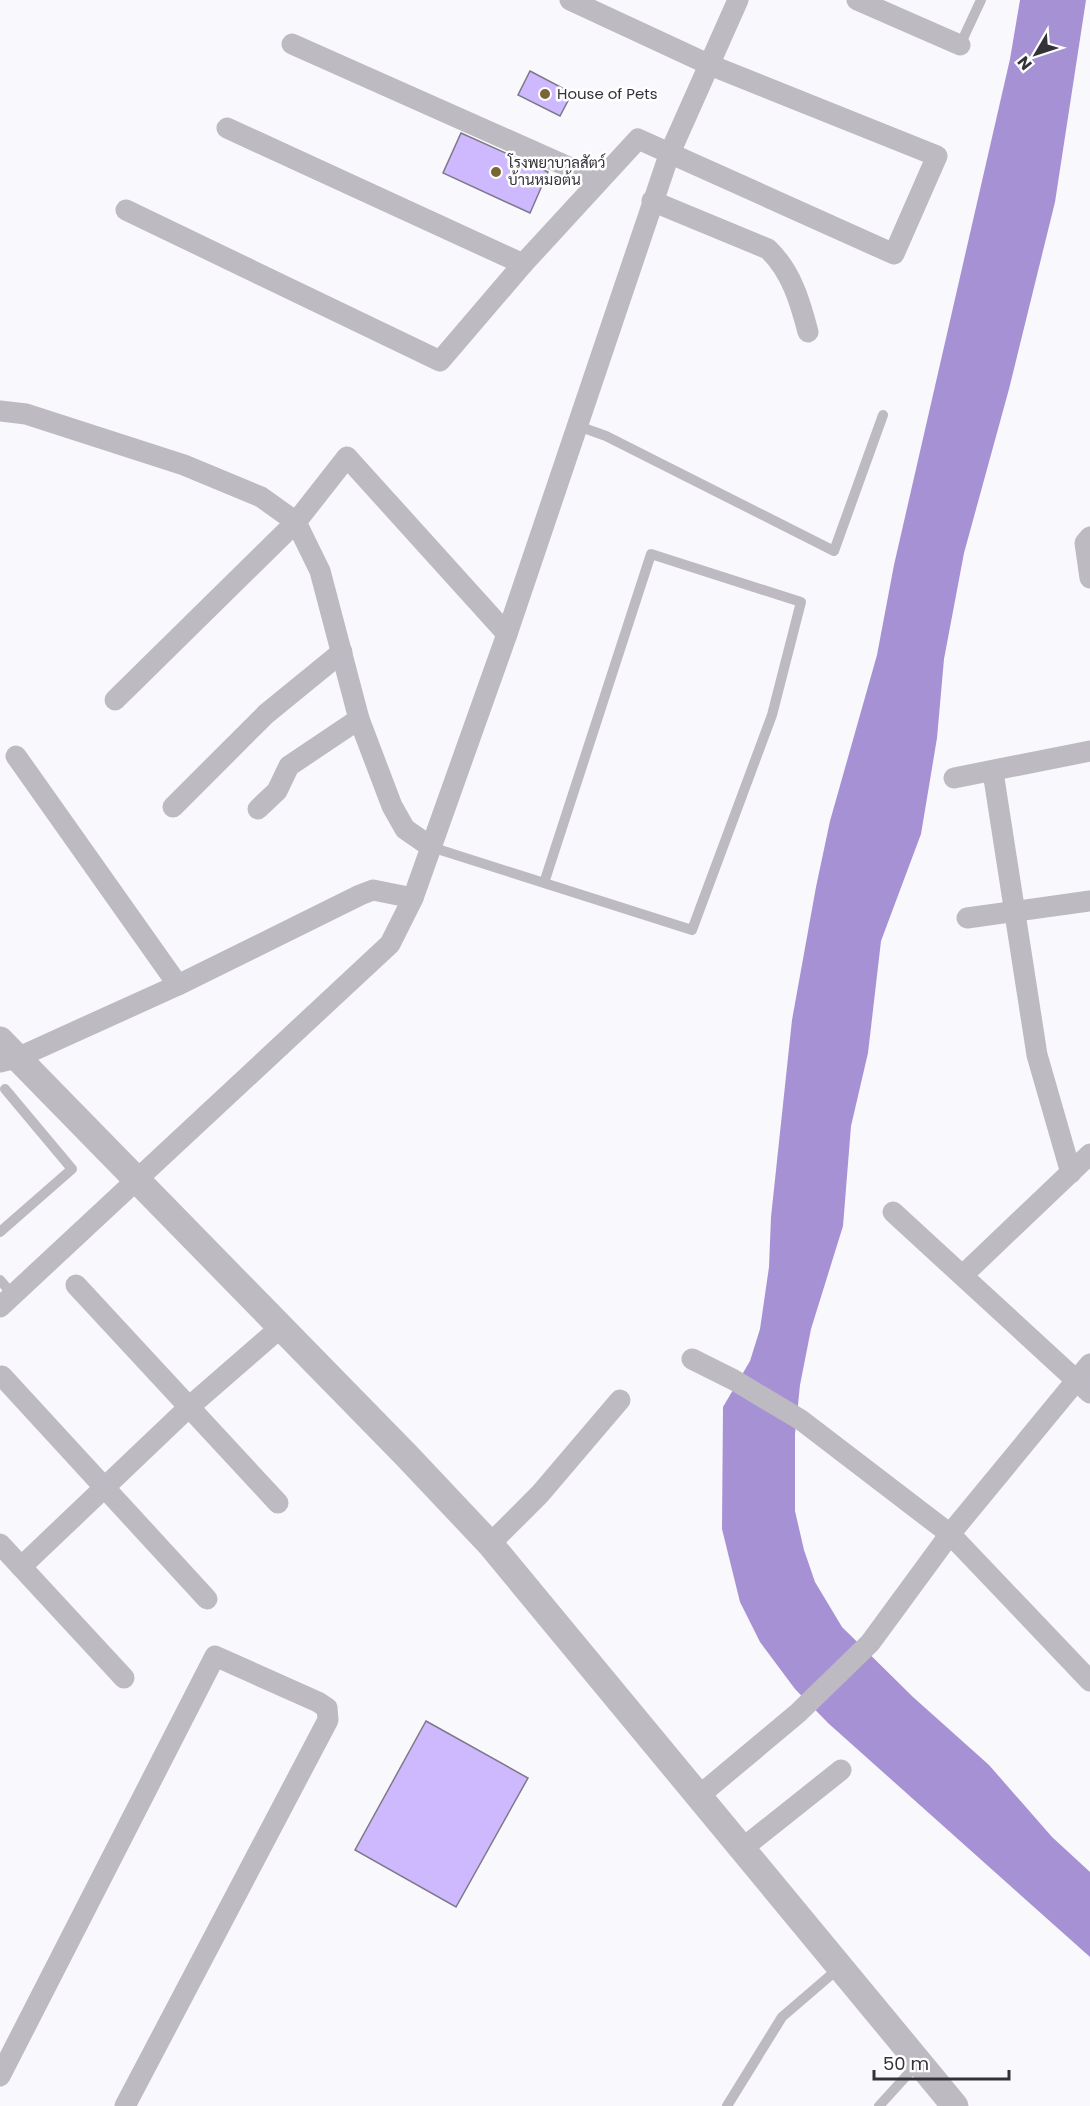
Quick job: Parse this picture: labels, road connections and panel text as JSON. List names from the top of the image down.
{
  "places": ["House of Pets", "โรงพยาบาลสัตว์ บ้านหมอต้น"],
  "scale_bar": "50 m",
  "north": "bottom left"
}
